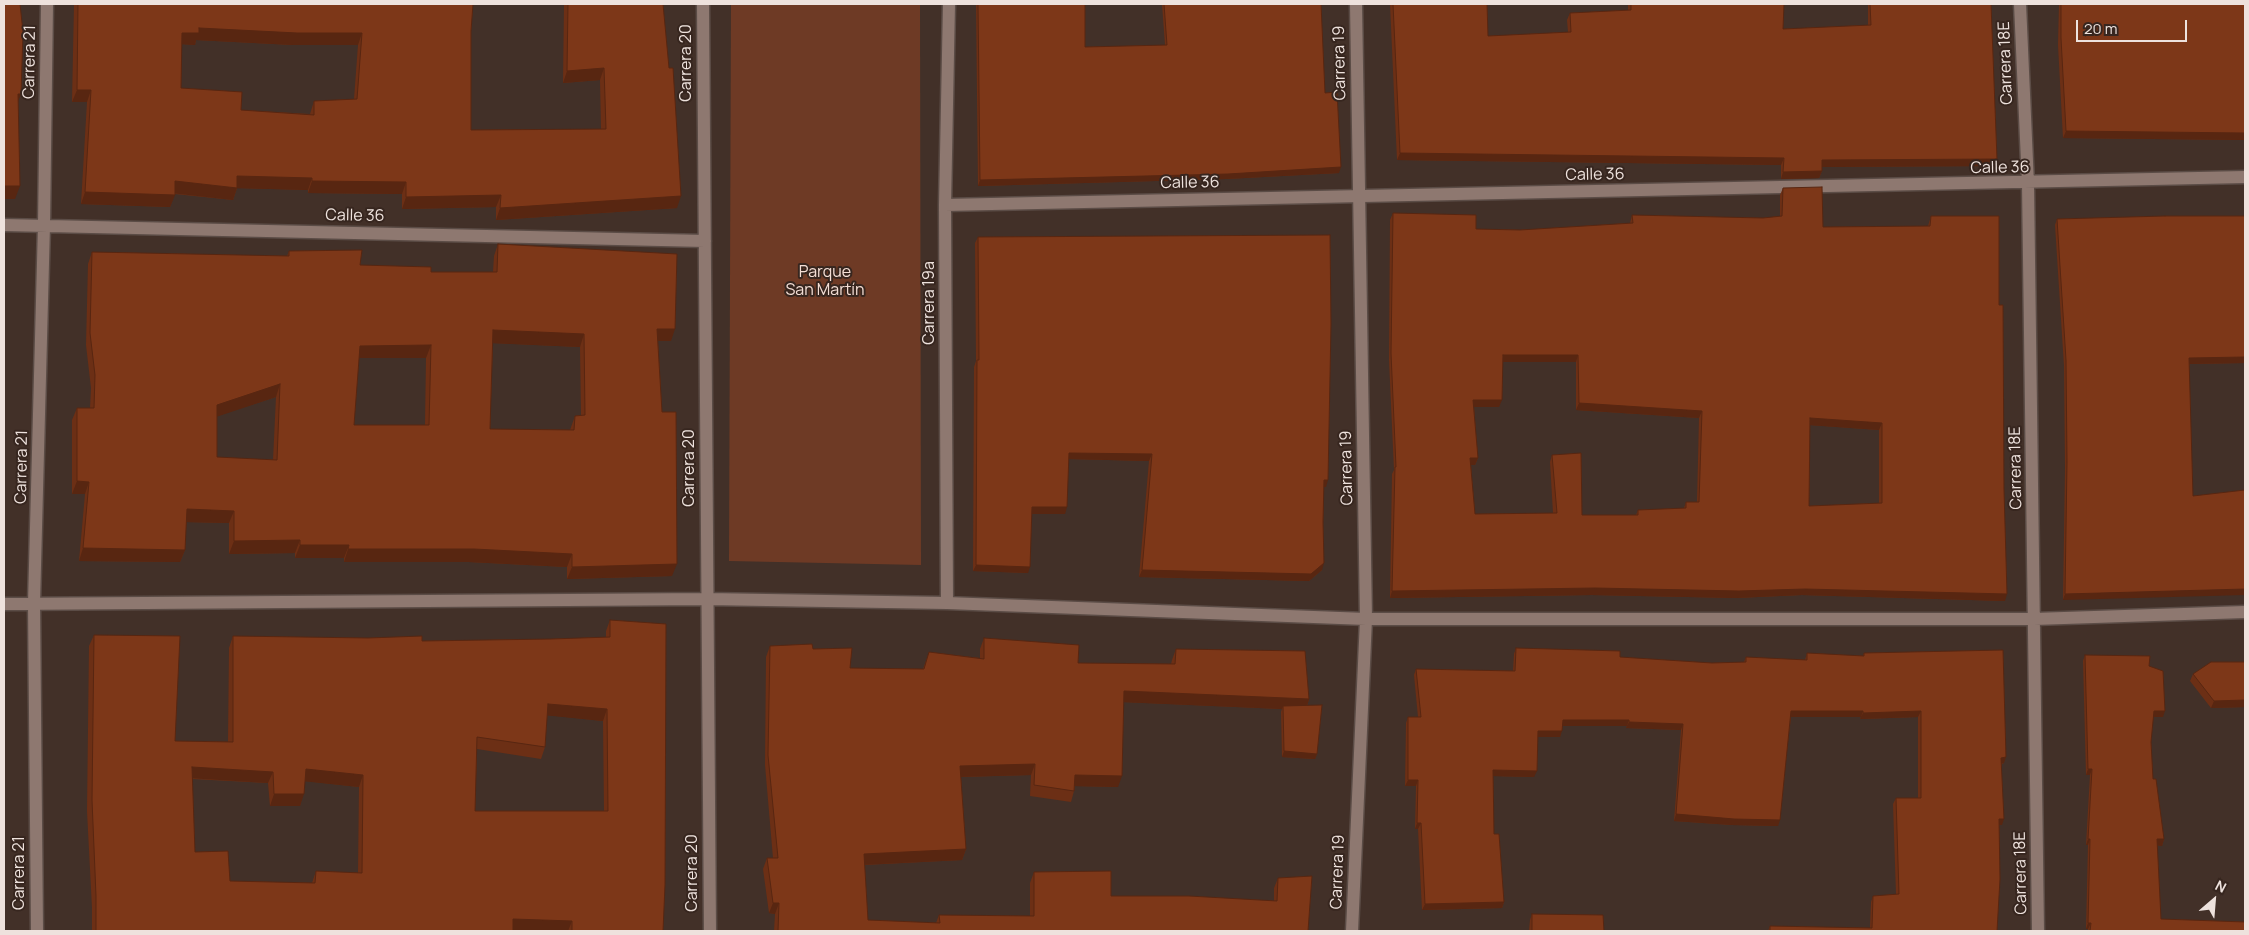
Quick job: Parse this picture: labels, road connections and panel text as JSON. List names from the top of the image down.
{
  "streets": {
    "street": [
      "Carrera 21",
      "Carrera 20",
      "Carrera 19",
      "Carrera 18E",
      "Calle 36",
      "Carrera 19a"
    ]
  },
  "crossings": [
    ["Carrera 21", "Calle 36"],
    ["Carrera 20", "Calle 36"],
    ["Carrera 19", "Calle 36"],
    ["Carrera 18E", "Calle 36"],
    ["Calle 36", "Carrera 19a"]
  ],
  "parks": ["Parque San Martín"],
  "scale_bar": "20 m",
  "north": "top right"
}
